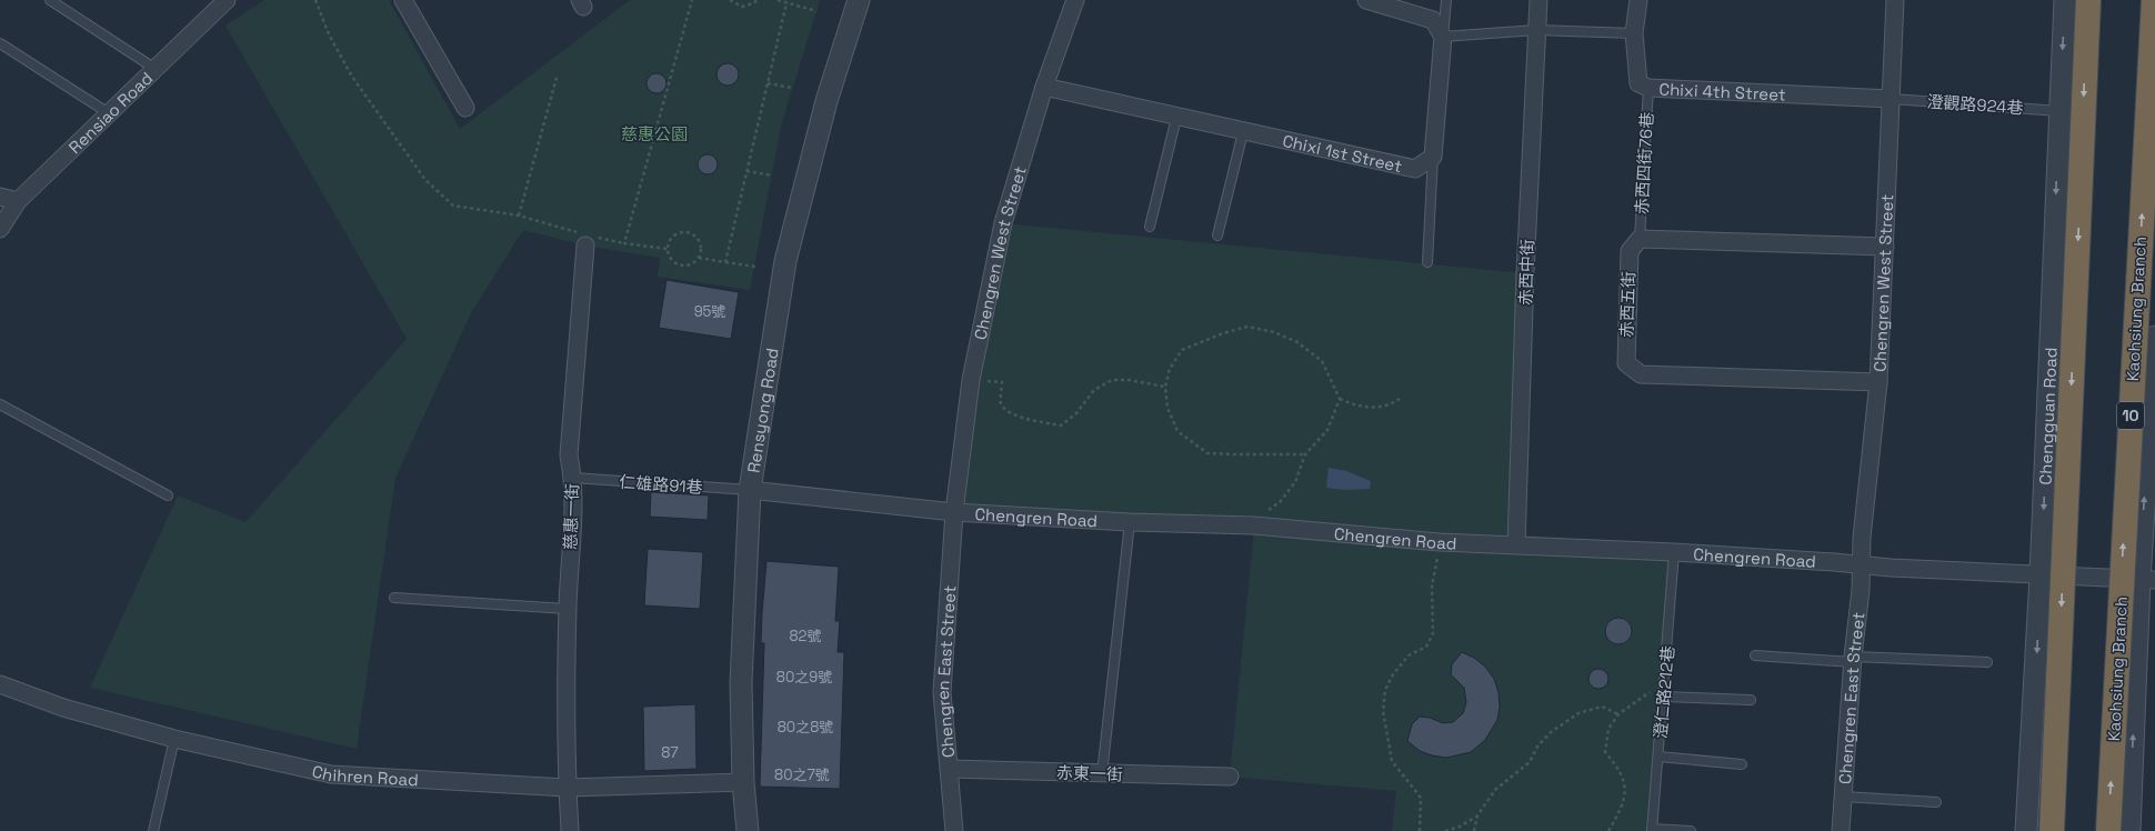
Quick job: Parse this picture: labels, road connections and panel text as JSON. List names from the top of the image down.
{
  "streets": {
    "highway": ["Kaohsiung Branch", "10"],
    "street": [
      "Chixi 4th Street",
      "Rensiao Road",
      "Chixi 1st Street",
      "Chengren West Street",
      "赤西中街",
      "赤西五街",
      "Rensyong Road",
      "Chengguan Road",
      "慈惠一街",
      "Chengren Road",
      "Chengren East Street",
      "赤東一街",
      "Chihren Road"
    ],
    "lane": [
      "澄觀路924巷",
      "赤西四街76巷",
      "仁雄路91巷",
      "澄仁路212巷"
    ]
  },
  "crossings": [
    ["Chixi 4th Street", "澄觀路924巷"],
    ["Chixi 4th Street", "赤西四街76巷"],
    ["Chixi 4th Street", "Chengren West Street"],
    ["澄觀路924巷", "Chengren West Street"],
    ["澄觀路924巷", "Chengguan Road"],
    ["Chixi 1st Street", "Chengren West Street"],
    ["赤西四街76巷", "赤西五街"],
    ["Chengren West Street", "赤西五街"],
    ["Chengren West Street", "Chengren Road"],
    ["Chengren West Street", "Chengren East Street"],
    ["赤西中街", "Chengren Road"],
    ["Rensyong Road", "仁雄路91巷"],
    ["Rensyong Road", "Chengren Road"],
    ["Rensyong Road", "Chihren Road"],
    ["Chengguan Road", "Chengren Road"],
    ["仁雄路91巷", "慈惠一街"],
    ["仁雄路91巷", "Chengren Road"],
    ["慈惠一街", "Chihren Road"],
    ["Chengren Road", "Chengren East Street"],
    ["Chengren Road", "澄仁路212巷"],
    ["Chengren East Street", "赤東一街"]
  ],
  "parks": ["慈惠公園"],
  "house_numbers": [
    "95號",
    "82號",
    "80之9號",
    "80之8號",
    "87",
    "80之7號"
  ]
}
